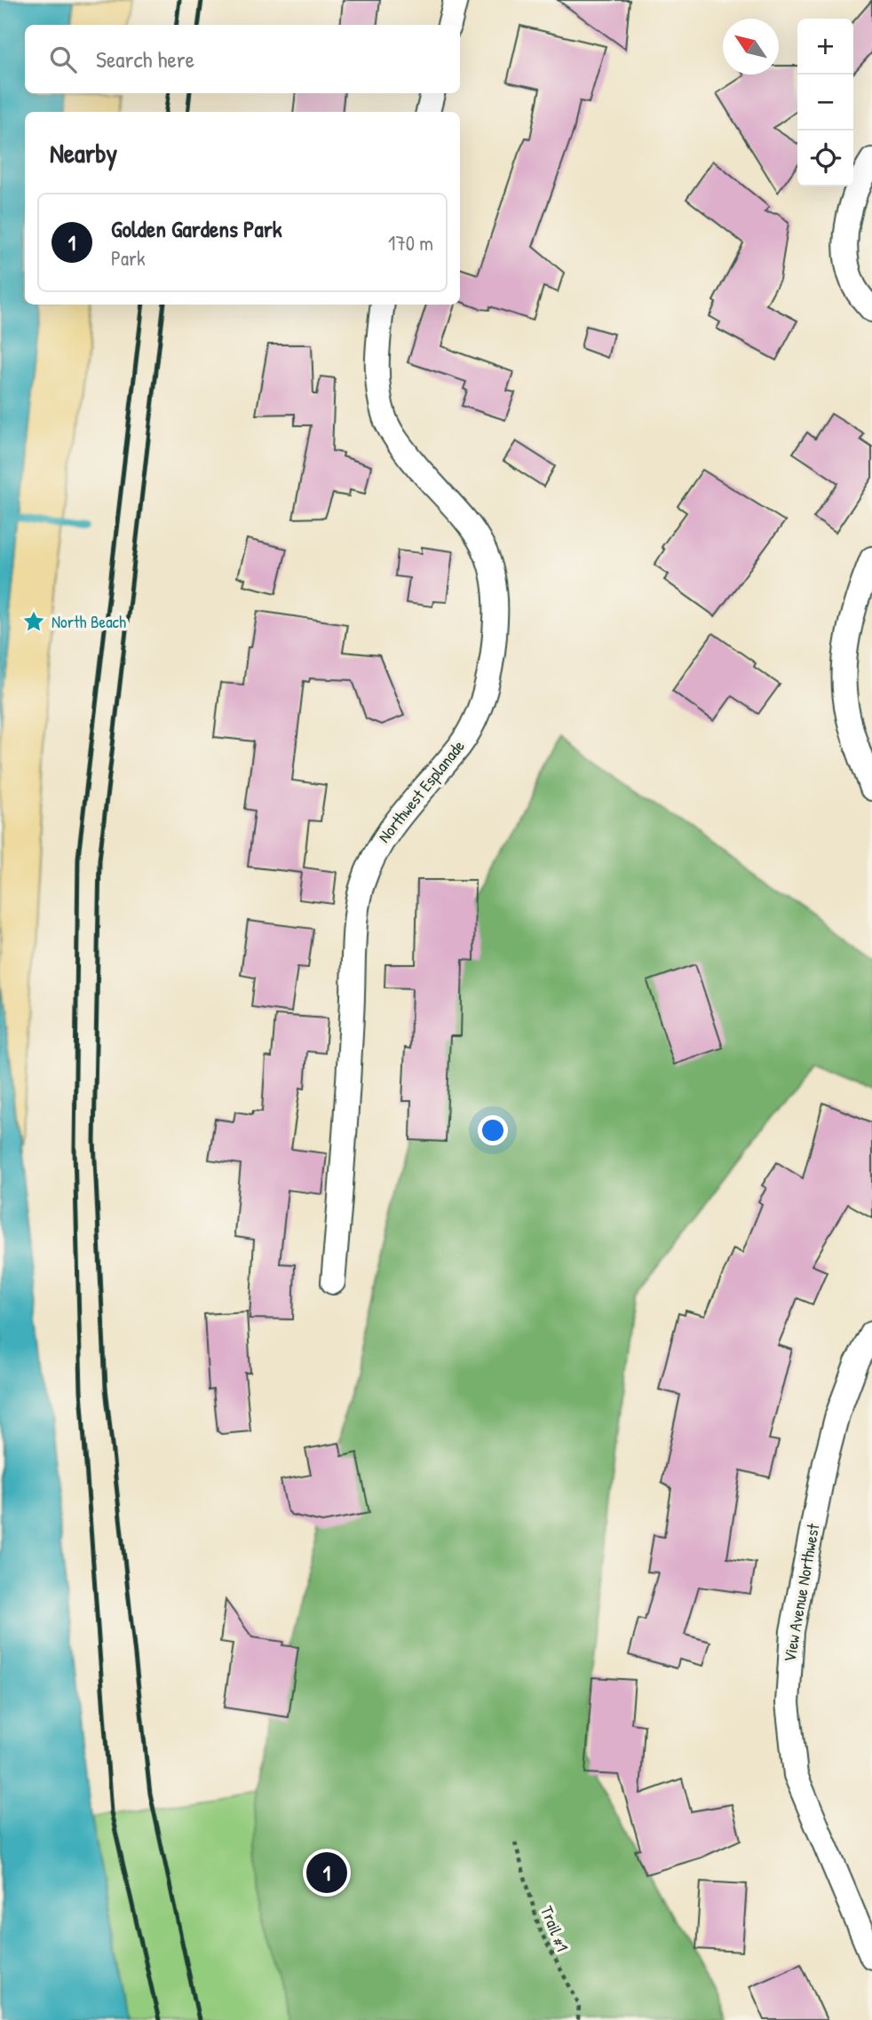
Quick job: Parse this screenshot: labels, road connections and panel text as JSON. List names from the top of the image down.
{
  "streets": {
    "street": ["Northwest Esplanade", "View Avenue Northwest"],
    "path": ["Trail #1"]
  },
  "places": {
    "place": ["North Beach"]
  },
  "north": "top left",
  "page": {
    "map_buttons": ["+", "−"],
    "search": "Search here",
    "heading": "Nearby",
    "list": [
      {
        "mark": "1",
        "name": "Golden Gardens Park",
        "note": "Park",
        "value": "170 m"
      }
    ],
    "pins": "1"
  }
}
